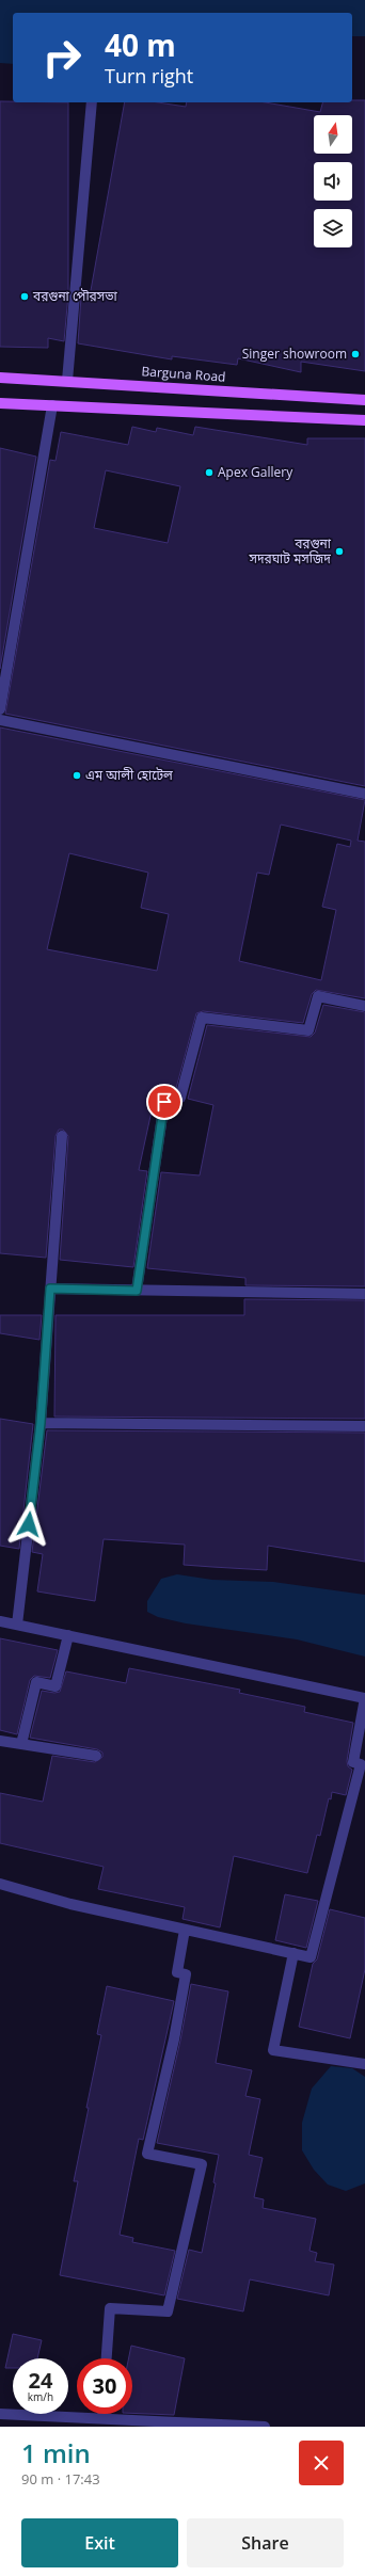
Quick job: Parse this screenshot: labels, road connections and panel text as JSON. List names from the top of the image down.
{
  "streets": {
    "main road": ["Barguna Road"]
  },
  "places": [
    "বরগুনা পৌরসভা",
    "Singer showroom",
    "Apex Gallery",
    "বরগুনা সদরঘাট মসজিদ",
    "এম আলী হোটেল"
  ],
  "north": "top",
  "page": {
    "turn": ["40 m", "Turn right"],
    "speed": "24 km/h",
    "limit": "30",
    "heading": ["1 min", "90 m · 17:43"],
    "buttons": ["Exit", "Share"]
  }
}
